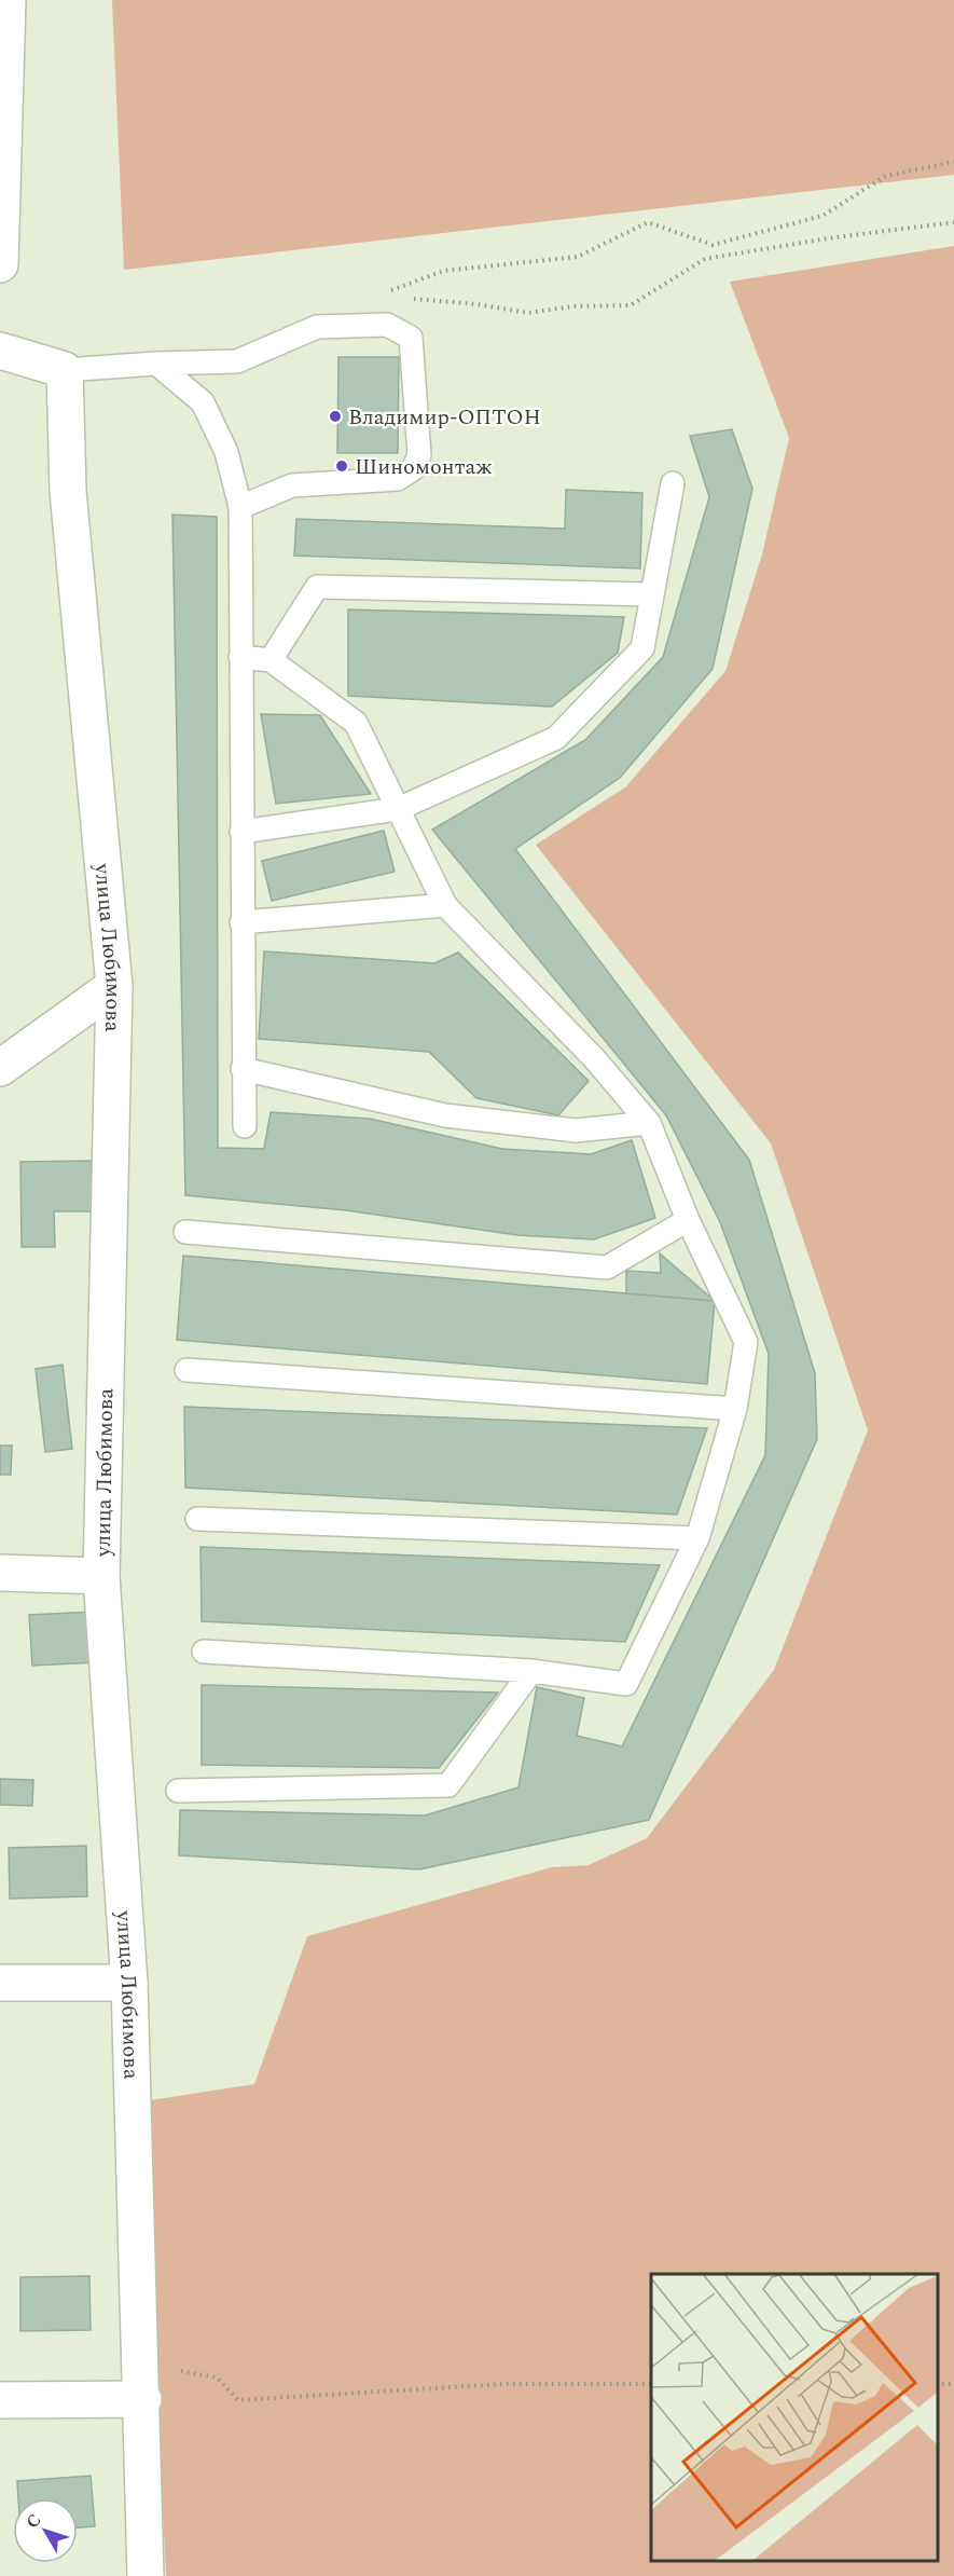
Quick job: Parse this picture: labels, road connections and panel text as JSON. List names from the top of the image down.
{
  "streets": {
    "street": ["улица Любимова"]
  },
  "places": ["Владимир-ОПТОН", "Шиномонтаж"],
  "north": "top left"
}
